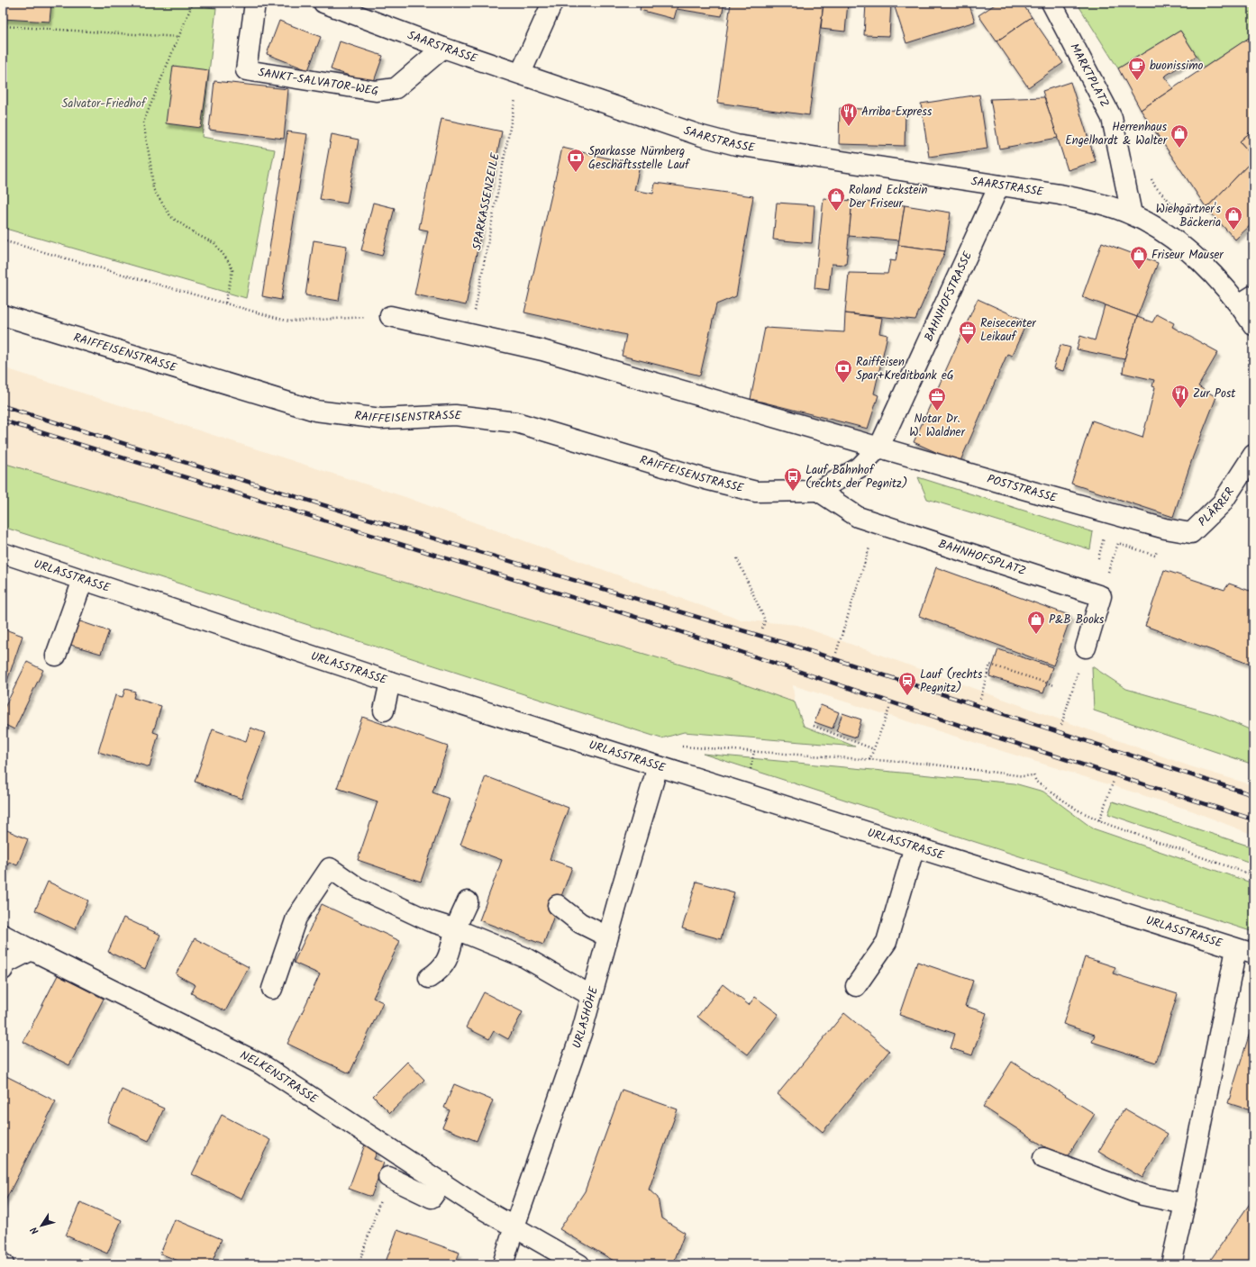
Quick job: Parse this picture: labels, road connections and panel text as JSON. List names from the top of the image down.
{
  "streets": {
    "street": [
      "SAARSTRASSE",
      "MARKTPLATZ",
      "SANKT-SALVATOR-WEG",
      "BAHNHOFSTRASSE",
      "RAIFFEISENSTRASSE",
      "POSTSTRASSE",
      "PLÄRRER",
      "BAHNHOFSPLATZ",
      "URLASSTRASSE",
      "URLASHÖHE",
      "NELKENSTRASSE"
    ],
    "path": ["SPARKASSENZEILE"]
  },
  "crossings": [
    ["SAARSTRASSE", "MARKTPLATZ"],
    ["SAARSTRASSE", "SANKT-SALVATOR-WEG"],
    ["SAARSTRASSE", "SPARKASSENZEILE"],
    ["SAARSTRASSE", "BAHNHOFSTRASSE"],
    ["BAHNHOFSTRASSE", "RAIFFEISENSTRASSE"],
    ["BAHNHOFSTRASSE", "POSTSTRASSE"],
    ["RAIFFEISENSTRASSE", "POSTSTRASSE"],
    ["RAIFFEISENSTRASSE", "BAHNHOFSPLATZ"],
    ["POSTSTRASSE", "PLÄRRER"],
    ["URLASSTRASSE", "URLASHÖHE"],
    ["URLASHÖHE", "NELKENSTRASSE"]
  ],
  "parks": ["Salvator-Friedhof"],
  "places": {
    "cafe": ["buonissimo"],
    "restaurant": ["Arriba Express", "Zur Post"],
    "shop": [
      "Herrenhaus Engelhardt & Walter",
      "Roland Eckstein Der Friseur",
      "Wiehgärtner's Bäckeria",
      "Friseur Mauser",
      "P&B Books"
    ],
    "bank": ["Sparkasse Nürnberg Geschäftsstelle Lauf", "Raiffeisen Spar+Kreditbank eG"],
    "office": ["Reisecenter Leikauf", "Notar Dr. W. Waldner"],
    "bus stop": ["Lauf Bahnhof (rechts der Pegnitz)"],
    "station": ["Lauf (rechts Pegnitz)"]
  },
  "north": "bottom left"
}
